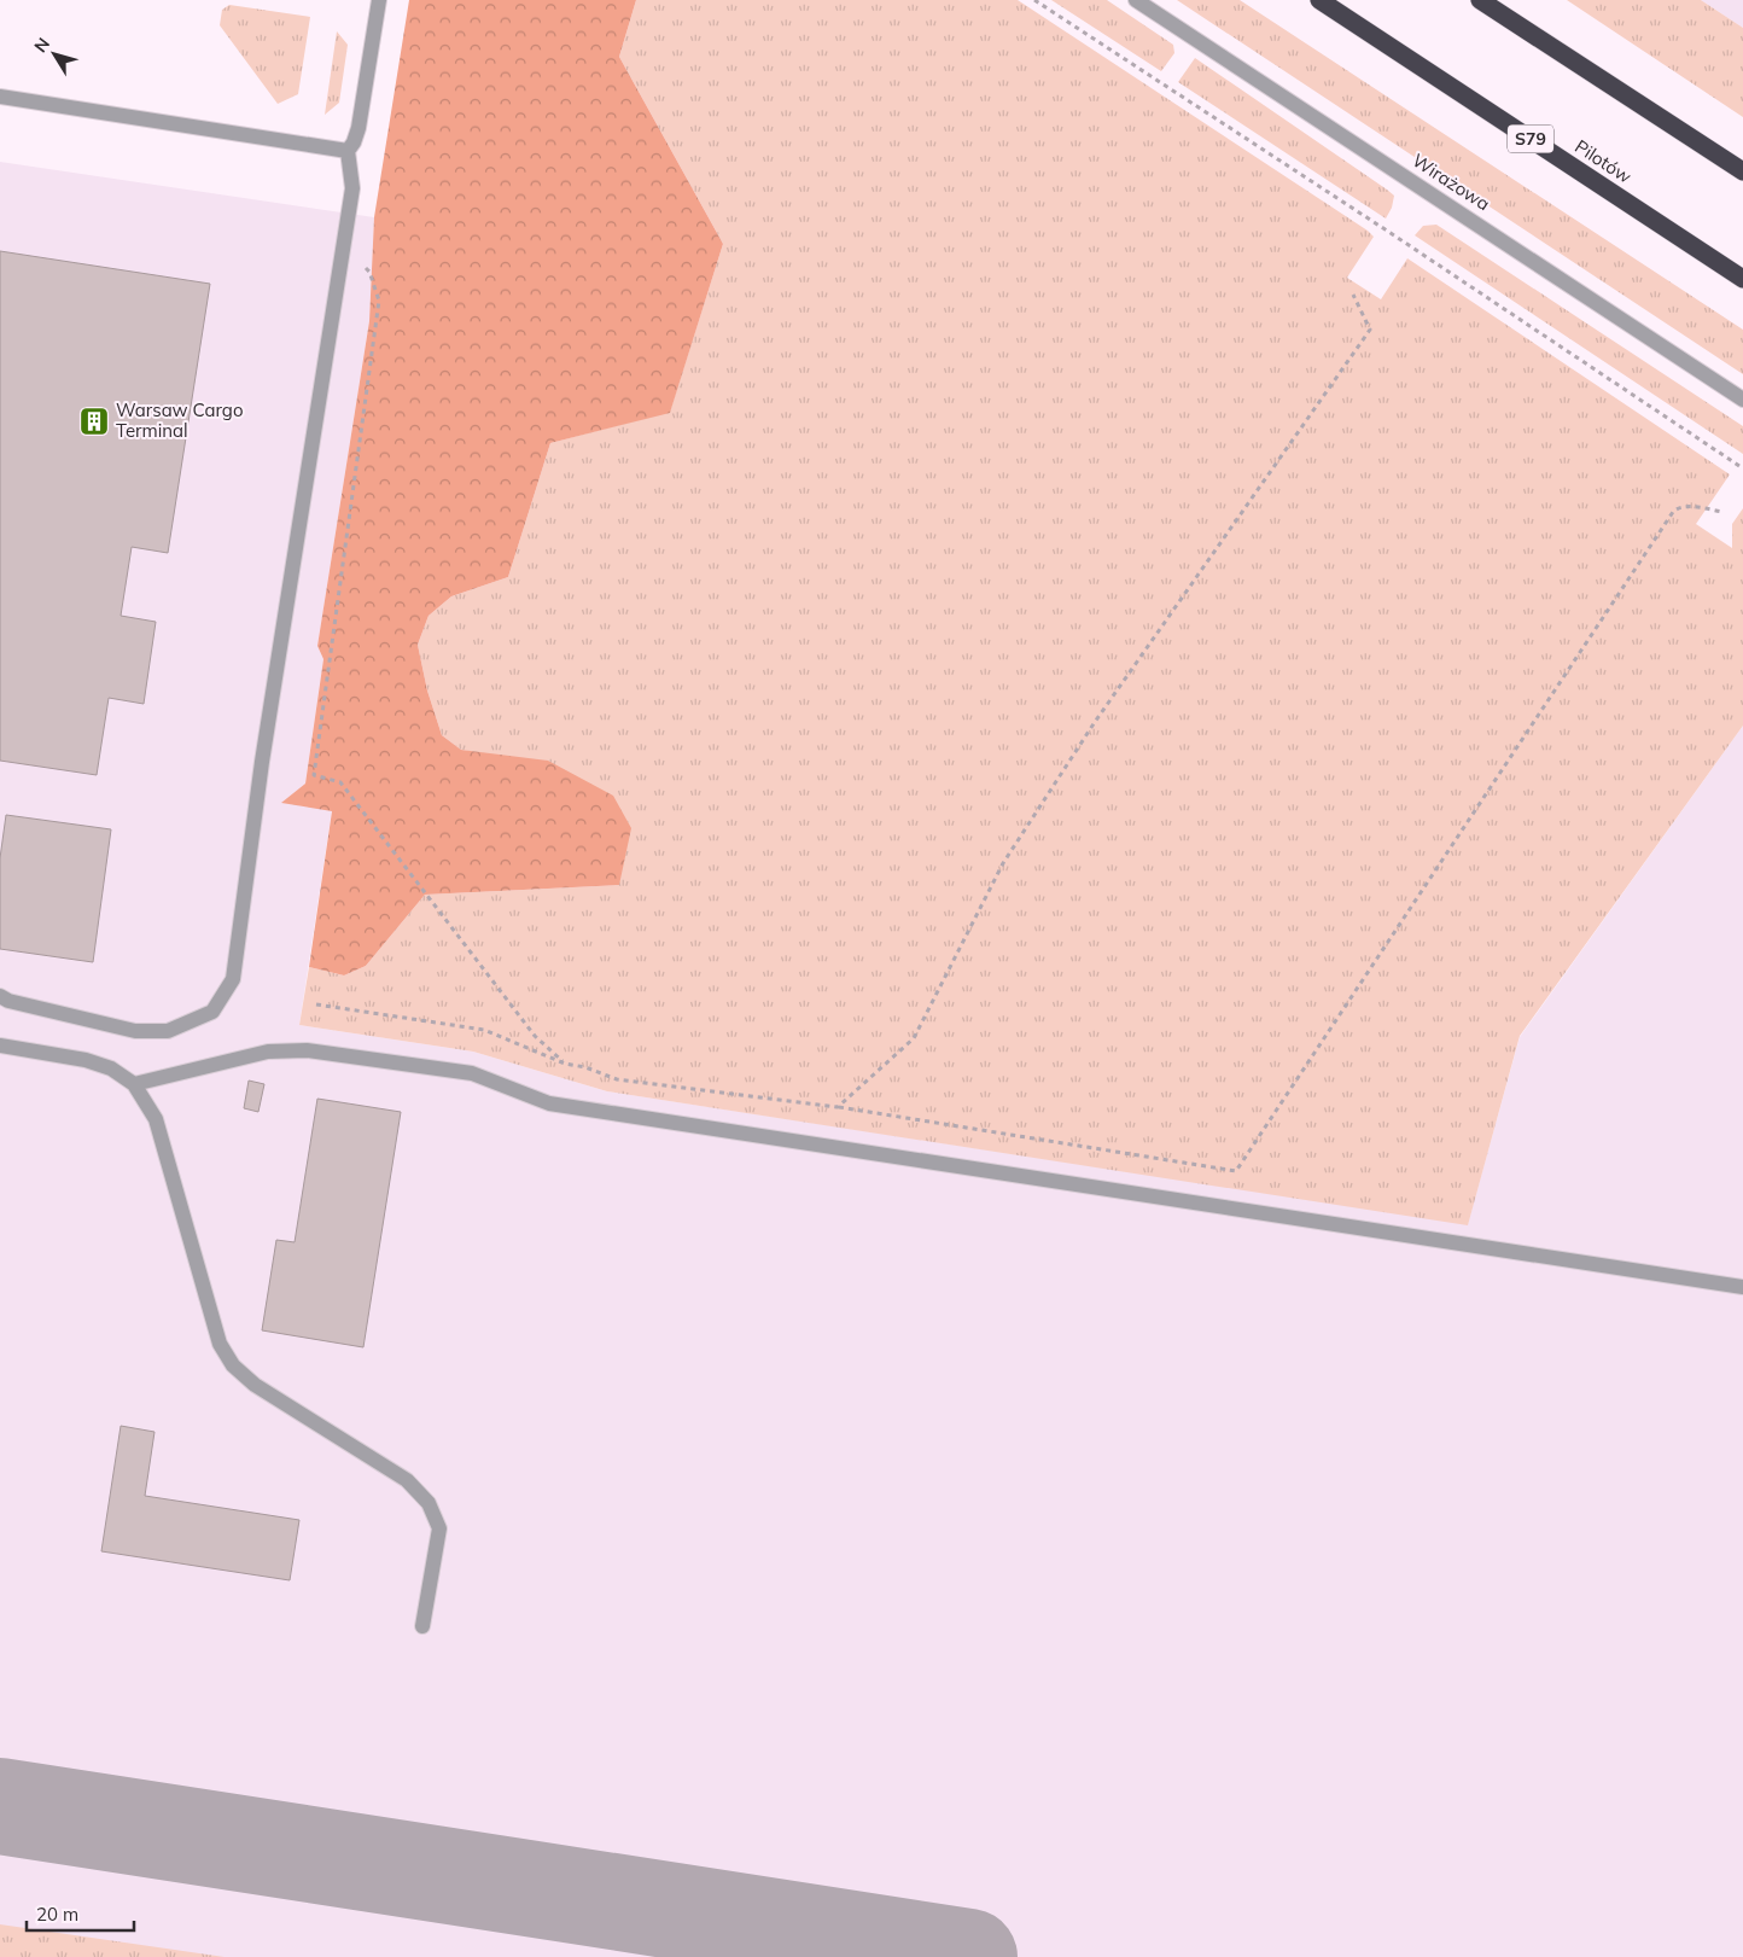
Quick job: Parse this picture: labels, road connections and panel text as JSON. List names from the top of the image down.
{
  "streets": {
    "highway": ["S79", "Pilotów"],
    "street": ["Wirażowa"]
  },
  "places": {
    "building": ["Warsaw Cargo Terminal"]
  },
  "scale_bar": "20 m",
  "north": "top left"
}
